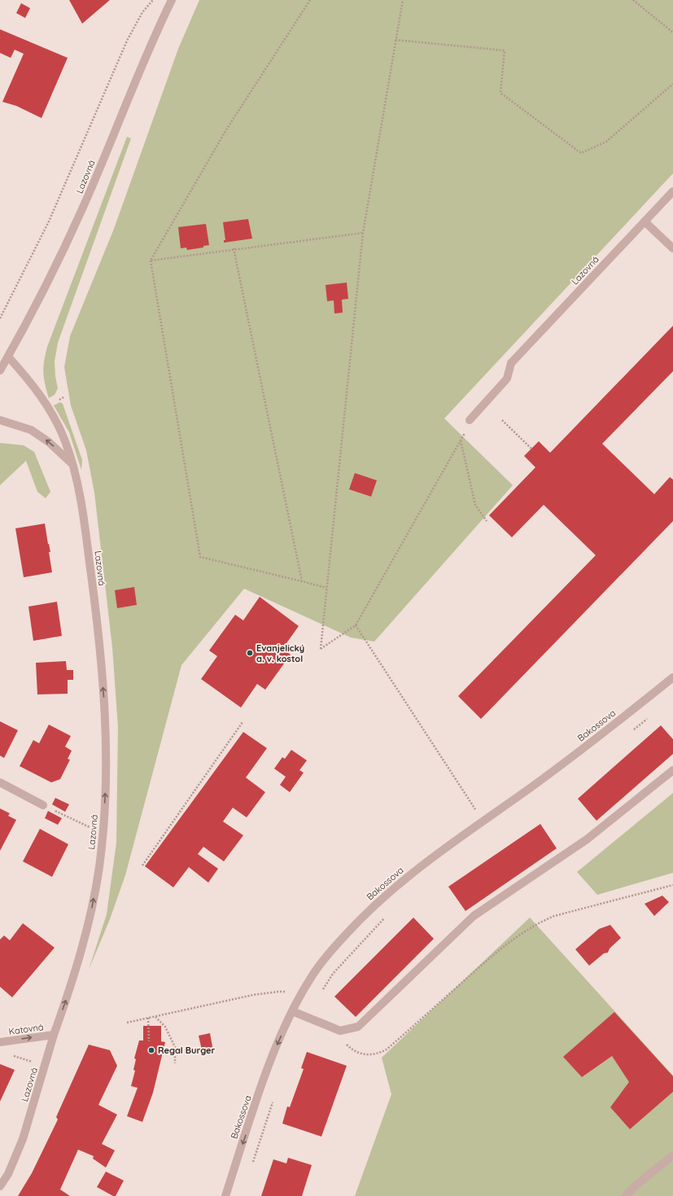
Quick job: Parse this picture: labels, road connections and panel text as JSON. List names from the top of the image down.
{
  "streets": {
    "street": ["Lazovná", "Bakossova", "Katovná"]
  },
  "crossings": [
    ["Lazovná", "Katovná"]
  ],
  "one_way": ["Lazovná", "Katovná"],
  "places": ["Evanjelický a. v. kostol", "Regal Burger"]
}
